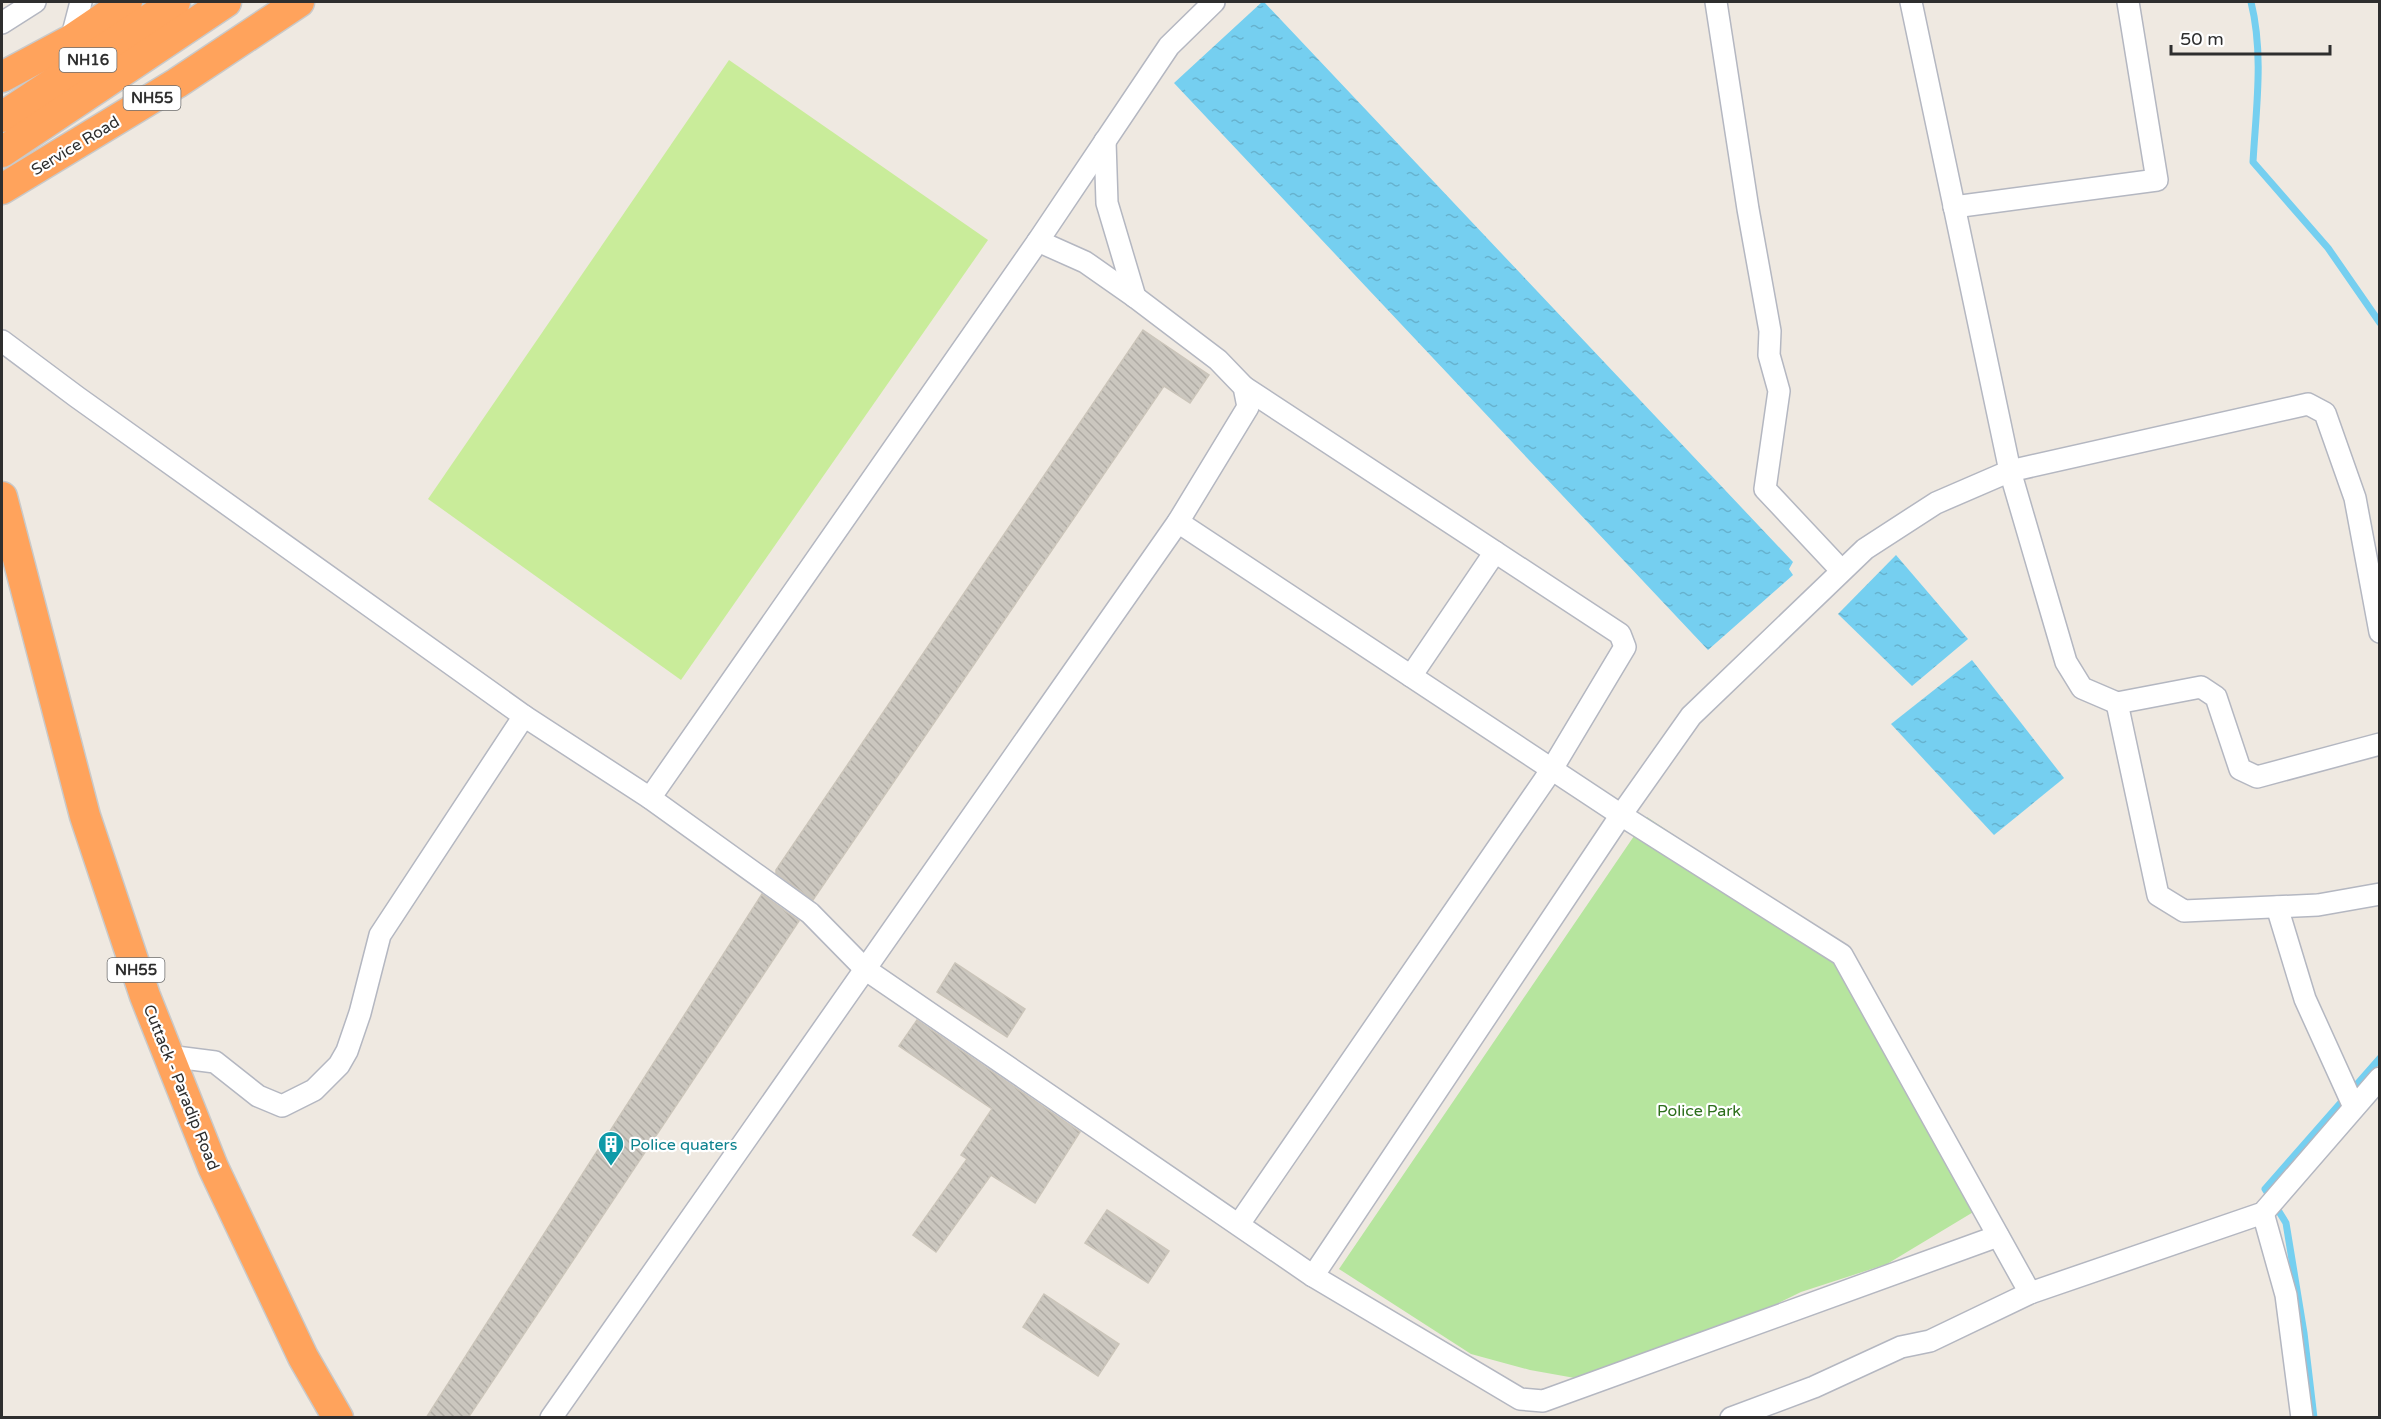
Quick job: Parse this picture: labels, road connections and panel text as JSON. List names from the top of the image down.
{
  "streets": {
    "highway": [
      "NH16",
      "NH55",
      "Service Road",
      "Cuttack - Paradip Road"
    ]
  },
  "parks": ["Police Park"],
  "places": {
    "building": ["Police quaters"]
  },
  "scale_bar": "50 m"
}
